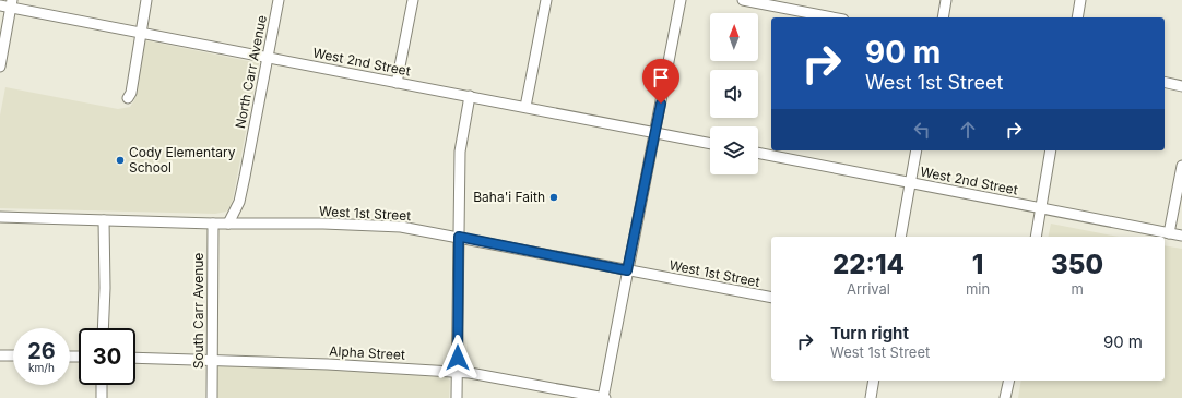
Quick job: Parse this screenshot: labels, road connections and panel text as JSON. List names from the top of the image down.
{
  "streets": {
    "street": [
      "West 2nd Street",
      "North Carr Avenue",
      "West 1st Street",
      "South Carr Avenue",
      "Alpha Street"
    ]
  },
  "crossings": [
    ["West 2nd Street", "North Carr Avenue"],
    ["North Carr Avenue", "West 1st Street"],
    ["West 1st Street", "South Carr Avenue"],
    ["South Carr Avenue", "Alpha Street"]
  ],
  "places": ["Cody Elementary School", "Baha'i Faith"],
  "north": "top",
  "page": {
    "turn": ["90 m", "West 1st Street"],
    "eta": [
      "22:14",
      "Arrival",
      "1",
      "min",
      "350",
      "m"
    ],
    "list": [
      {
        "name": "Turn right",
        "note": "West 1st Street",
        "value": "90 m"
      }
    ],
    "speed": "26 km/h",
    "limit": "30"
  }
}
